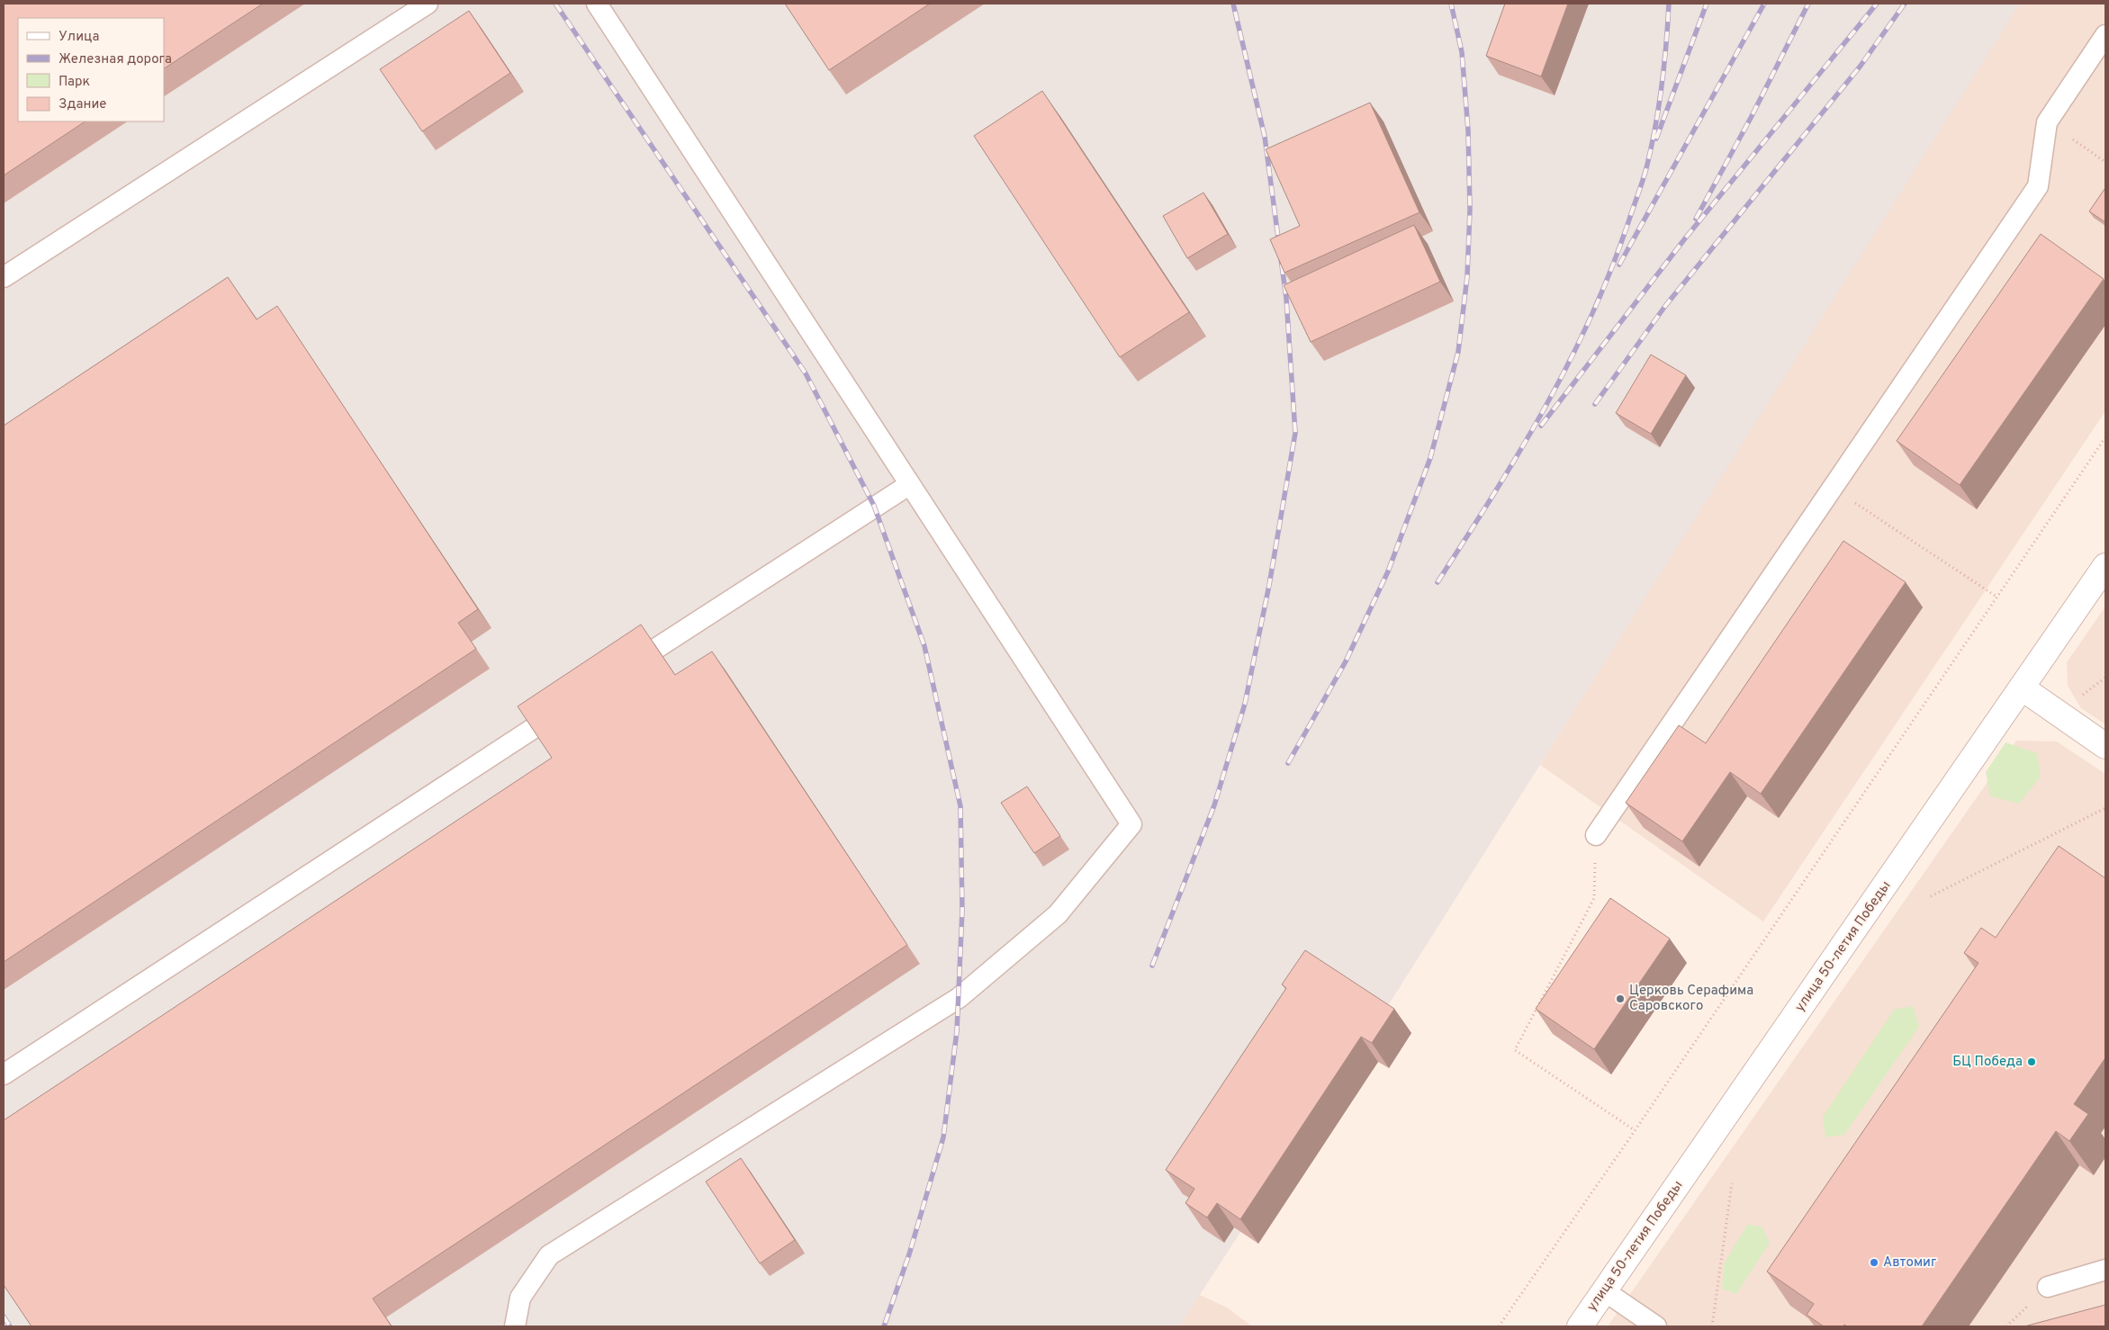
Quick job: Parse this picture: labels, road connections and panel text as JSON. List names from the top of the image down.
{
  "streets": {
    "street": ["улица 50-летия Победы"]
  },
  "places": ["Церковь Серафима Саровского", "БЦ Победа", "Автомиг"],
  "legend": [
    "Улица",
    "Железная дорога",
    "Парк",
    "Здание"
  ]
}
